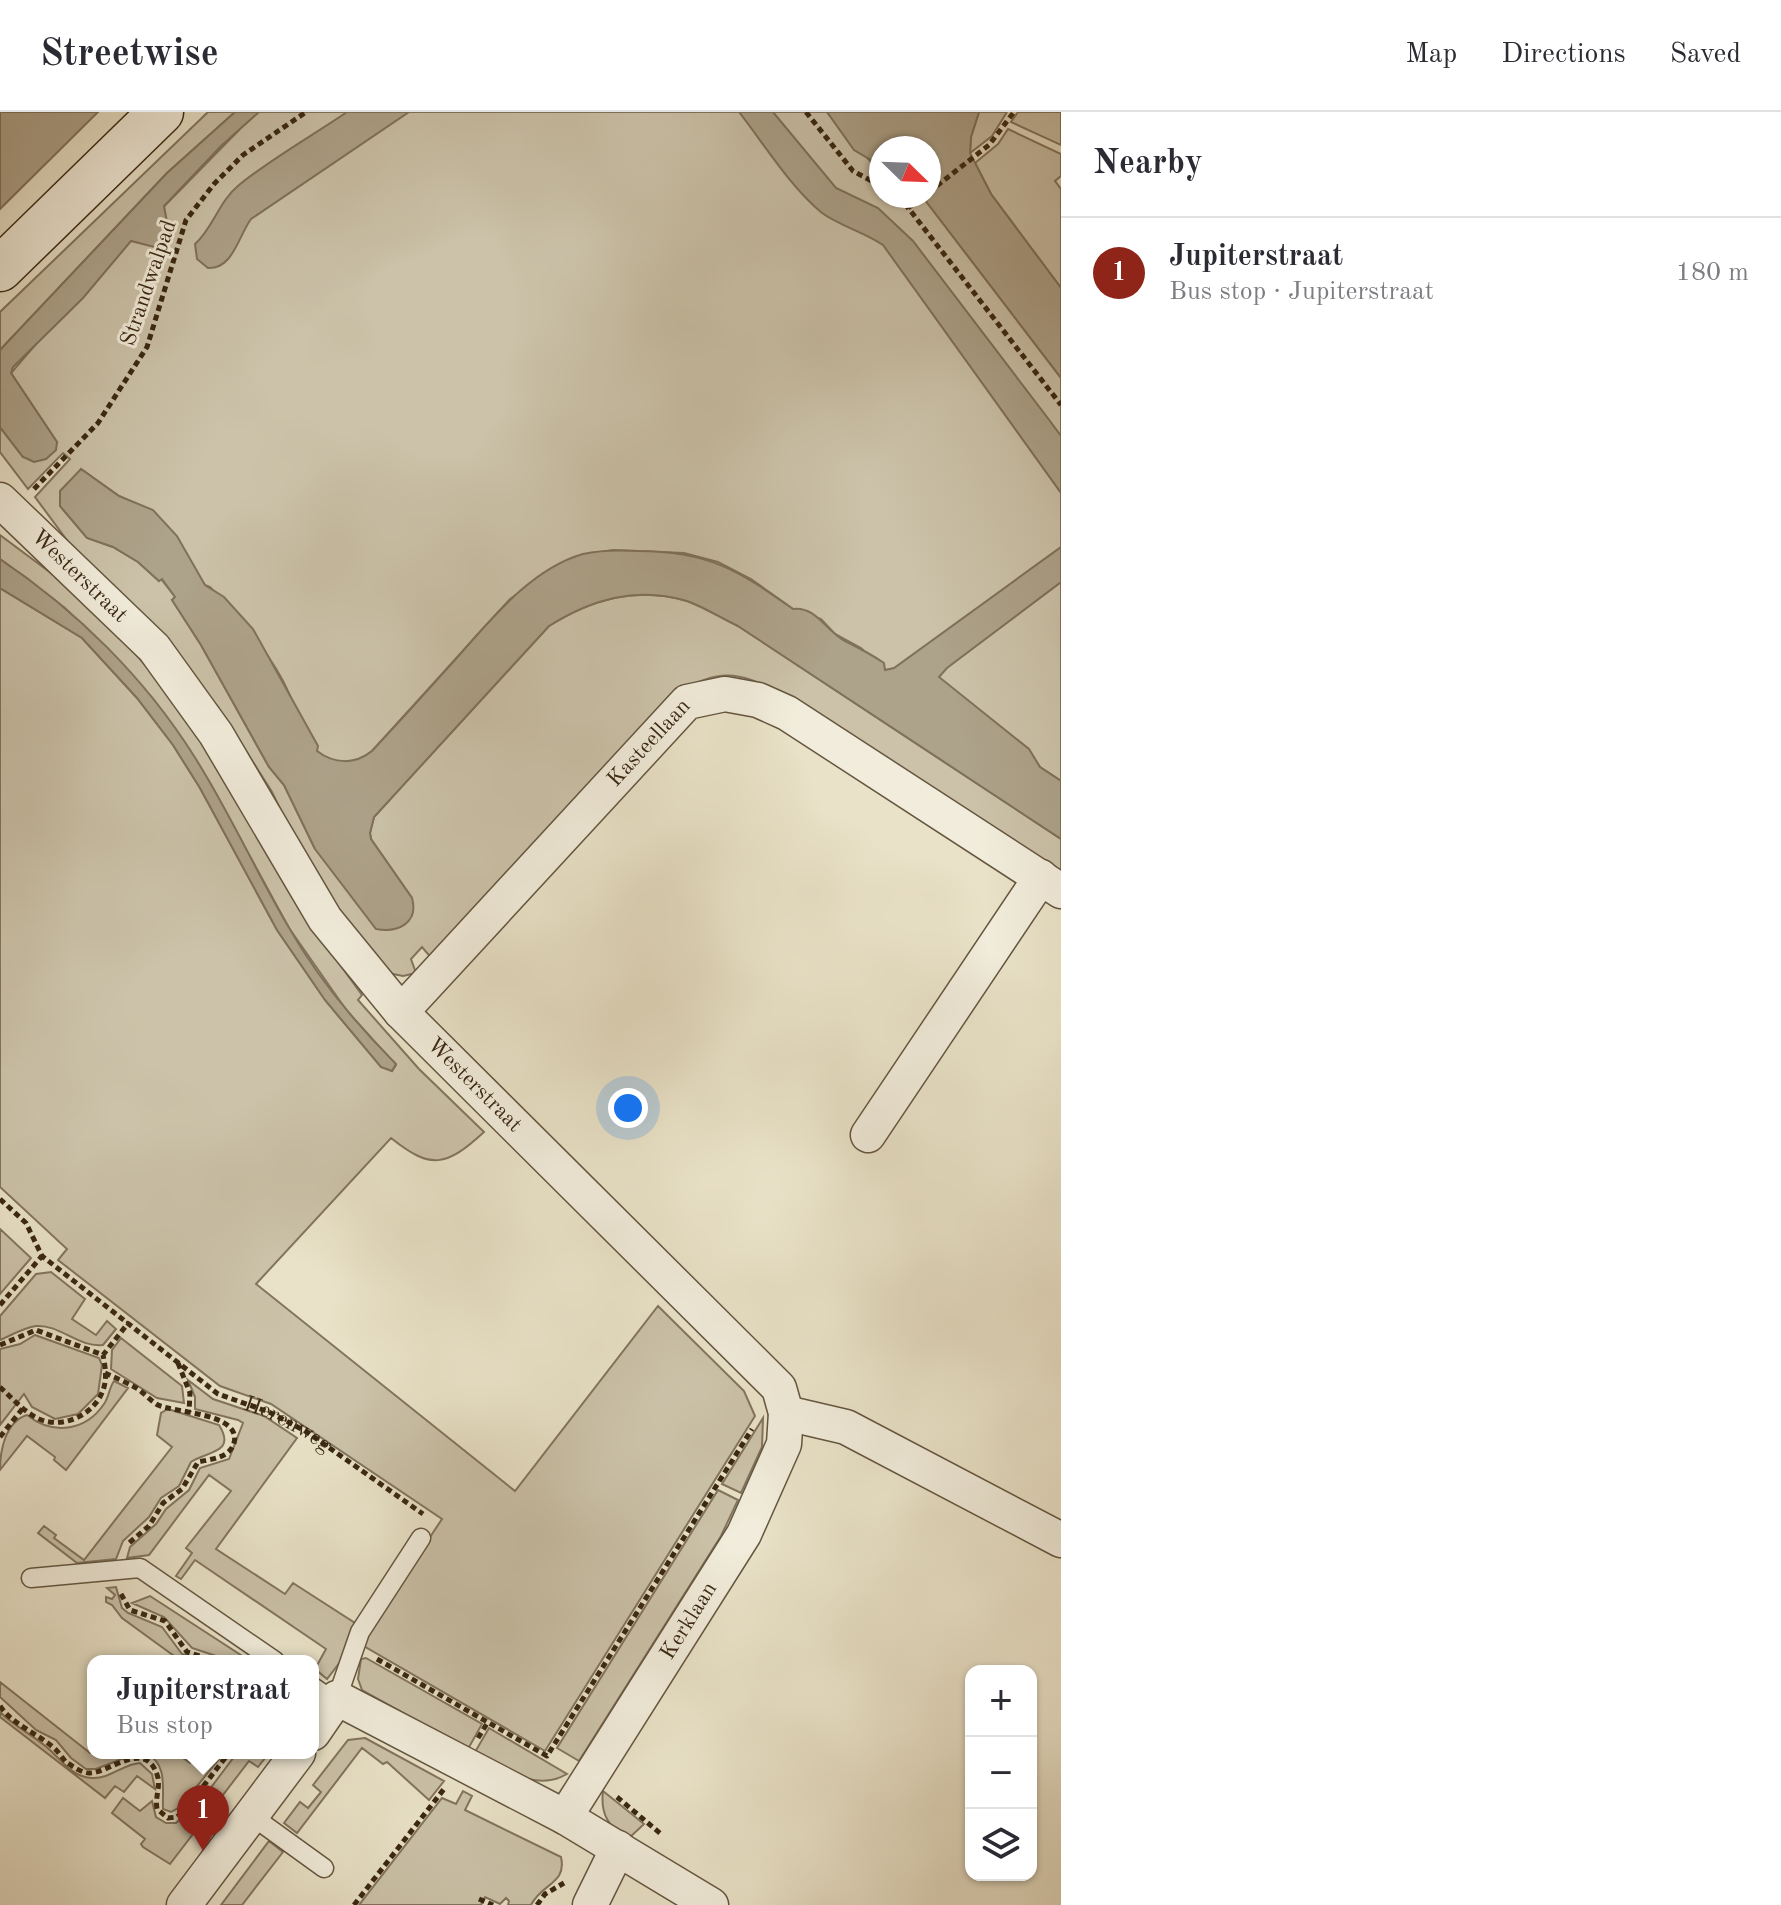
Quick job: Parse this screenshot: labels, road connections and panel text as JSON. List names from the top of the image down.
{
  "streets": {
    "street": ["Westerstraat", "Kasteellaan", "Kerklaan"],
    "path": ["Strandwalpad", "Herenweg"]
  },
  "crossings": [
    ["Westerstraat", "Kasteellaan"],
    ["Westerstraat", "Kerklaan"]
  ],
  "north": "bottom right",
  "page": {
    "header": "Streetwise",
    "nav": ["Map", "Directions", "Saved"],
    "heading": "Nearby",
    "list": [
      {
        "mark": "1",
        "name": "Jupiterstraat",
        "note": "Bus stop · Jupiterstraat",
        "value": "180 m"
      }
    ],
    "popup": ["Jupiterstraat", "Bus stop"],
    "map_buttons": ["+", "−"],
    "pins": "1"
  }
}
